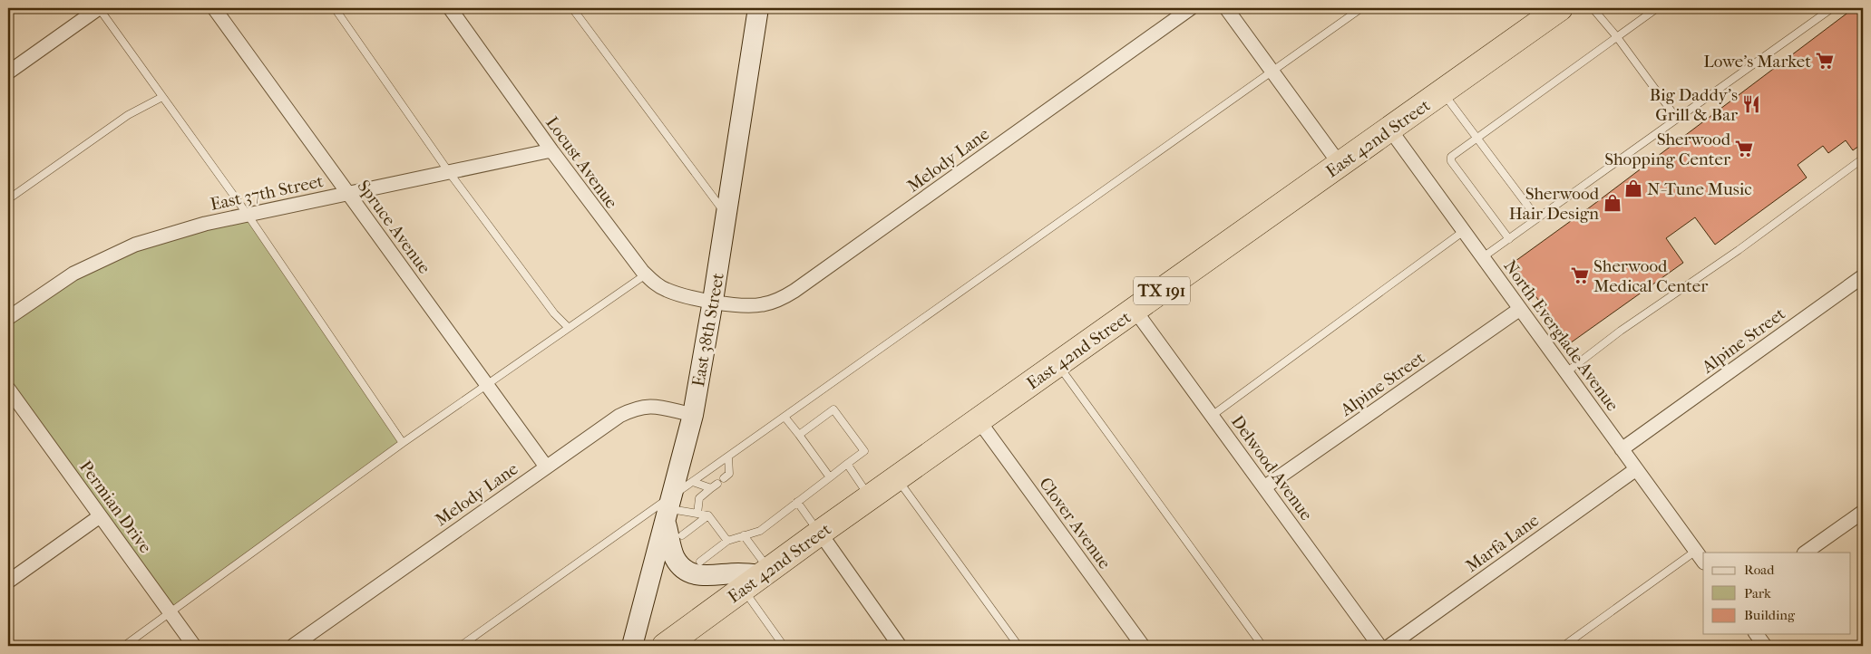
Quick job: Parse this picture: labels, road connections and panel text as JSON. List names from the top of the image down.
{
  "streets": {
    "highway": ["East 42nd Street", "TX 191"],
    "street": [
      "Melody Lane",
      "Locust Avenue",
      "East 37th Street",
      "Spruce Avenue",
      "East 38th Street",
      "North Everglade Avenue",
      "Alpine Street",
      "Delwood Avenue",
      "Permian Drive",
      "Clover Avenue",
      "Marfa Lane"
    ]
  },
  "crossings": [
    ["East 42nd Street", "North Everglade Avenue"],
    ["East 42nd Street", "Delwood Avenue"],
    ["East 42nd Street", "Clover Avenue"],
    ["Melody Lane", "Locust Avenue"],
    ["Melody Lane", "Spruce Avenue"],
    ["Melody Lane", "East 38th Street"],
    ["Locust Avenue", "East 37th Street"],
    ["Locust Avenue", "East 38th Street"],
    ["East 37th Street", "Spruce Avenue"],
    ["North Everglade Avenue", "Alpine Street"],
    ["North Everglade Avenue", "Marfa Lane"],
    ["Alpine Street", "Delwood Avenue"]
  ],
  "places": {
    "supermarket": ["Lowe's Market", "Sherwood Shopping Center", "Sherwood Medical Center"],
    "restaurant": ["Big Daddy's Grill & Bar"],
    "shop": ["N-Tune Music", "Sherwood Hair Design"]
  },
  "legend": ["Road", "Park", "Building"]
}
